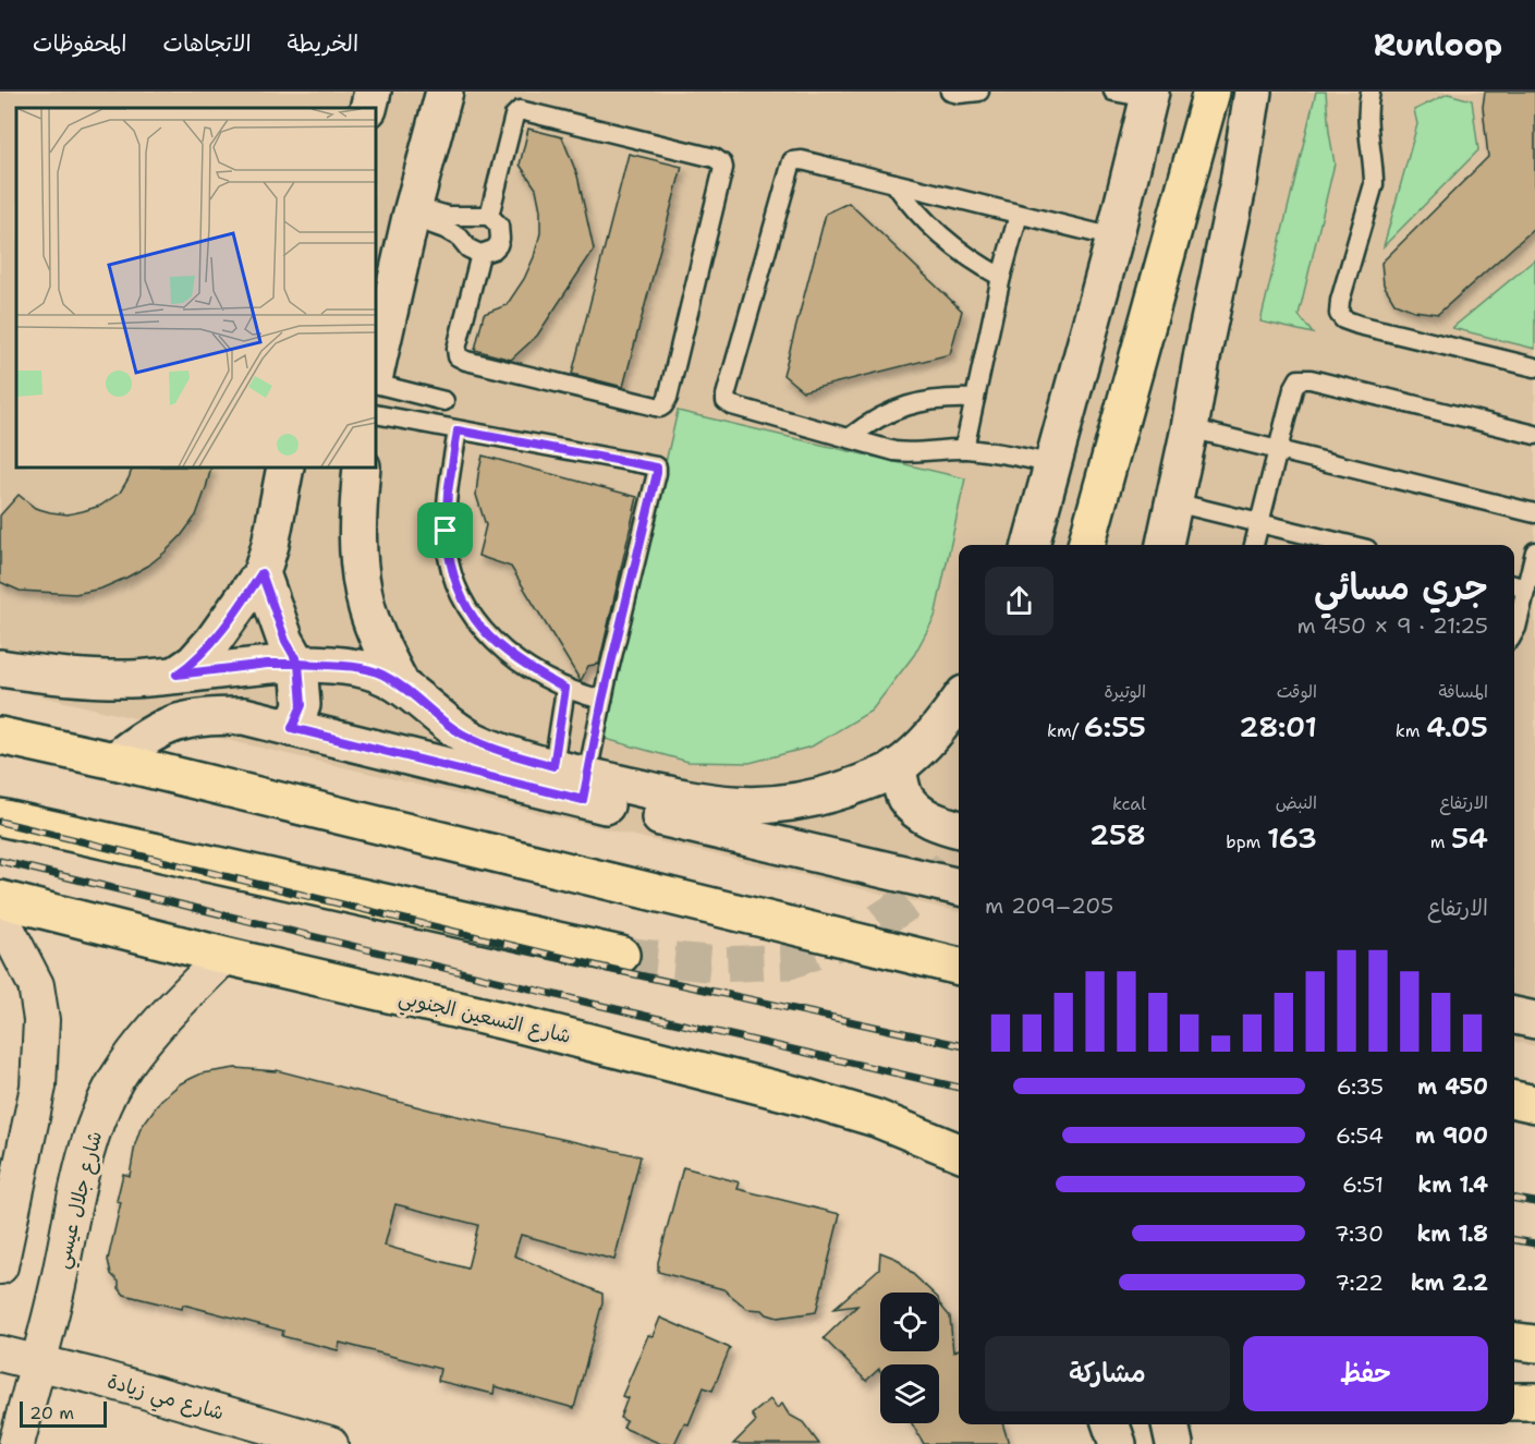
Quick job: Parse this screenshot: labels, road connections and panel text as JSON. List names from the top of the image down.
{
  "streets": {
    "highway": ["شارع التسعين الجنوبي"],
    "street": ["شارع جلال عيسي", "شارع مي زيادة"]
  },
  "crossings": [
    ["شارع التسعين الجنوبي", "شارع جلال عيسي"],
    ["شارع جلال عيسي", "شارع مي زيادة"]
  ],
  "scale_bar": "20 m",
  "page": {
    "header": "Runloop",
    "nav": ["الخريطة", "الاتجاهات", "المحفوظات"],
    "heading": ["جري مسائي", "21:25 · 9 × 450 m"],
    "stats": [
      ["المسافة", "4.05 km"],
      ["الوقت", "28:01"],
      ["الوتيرة", "6:55 /km"],
      ["الارتفاع", "54 m"],
      ["النبض", "163 bpm"],
      ["kcal", "258"]
    ],
    "chart": ["الارتفاع", "205–209 m"],
    "list": [
      {
        "name": "450 m",
        "note": "6:35"
      },
      {
        "name": "900 m",
        "note": "6:54"
      },
      {
        "name": "1.4 km",
        "note": "6:51"
      },
      {
        "name": "1.8 km",
        "note": "7:30"
      },
      {
        "name": "2.2 km",
        "note": "7:22"
      }
    ],
    "buttons": ["حفظ", "مشاركة"],
    "scale": "20 m"
  }
}
